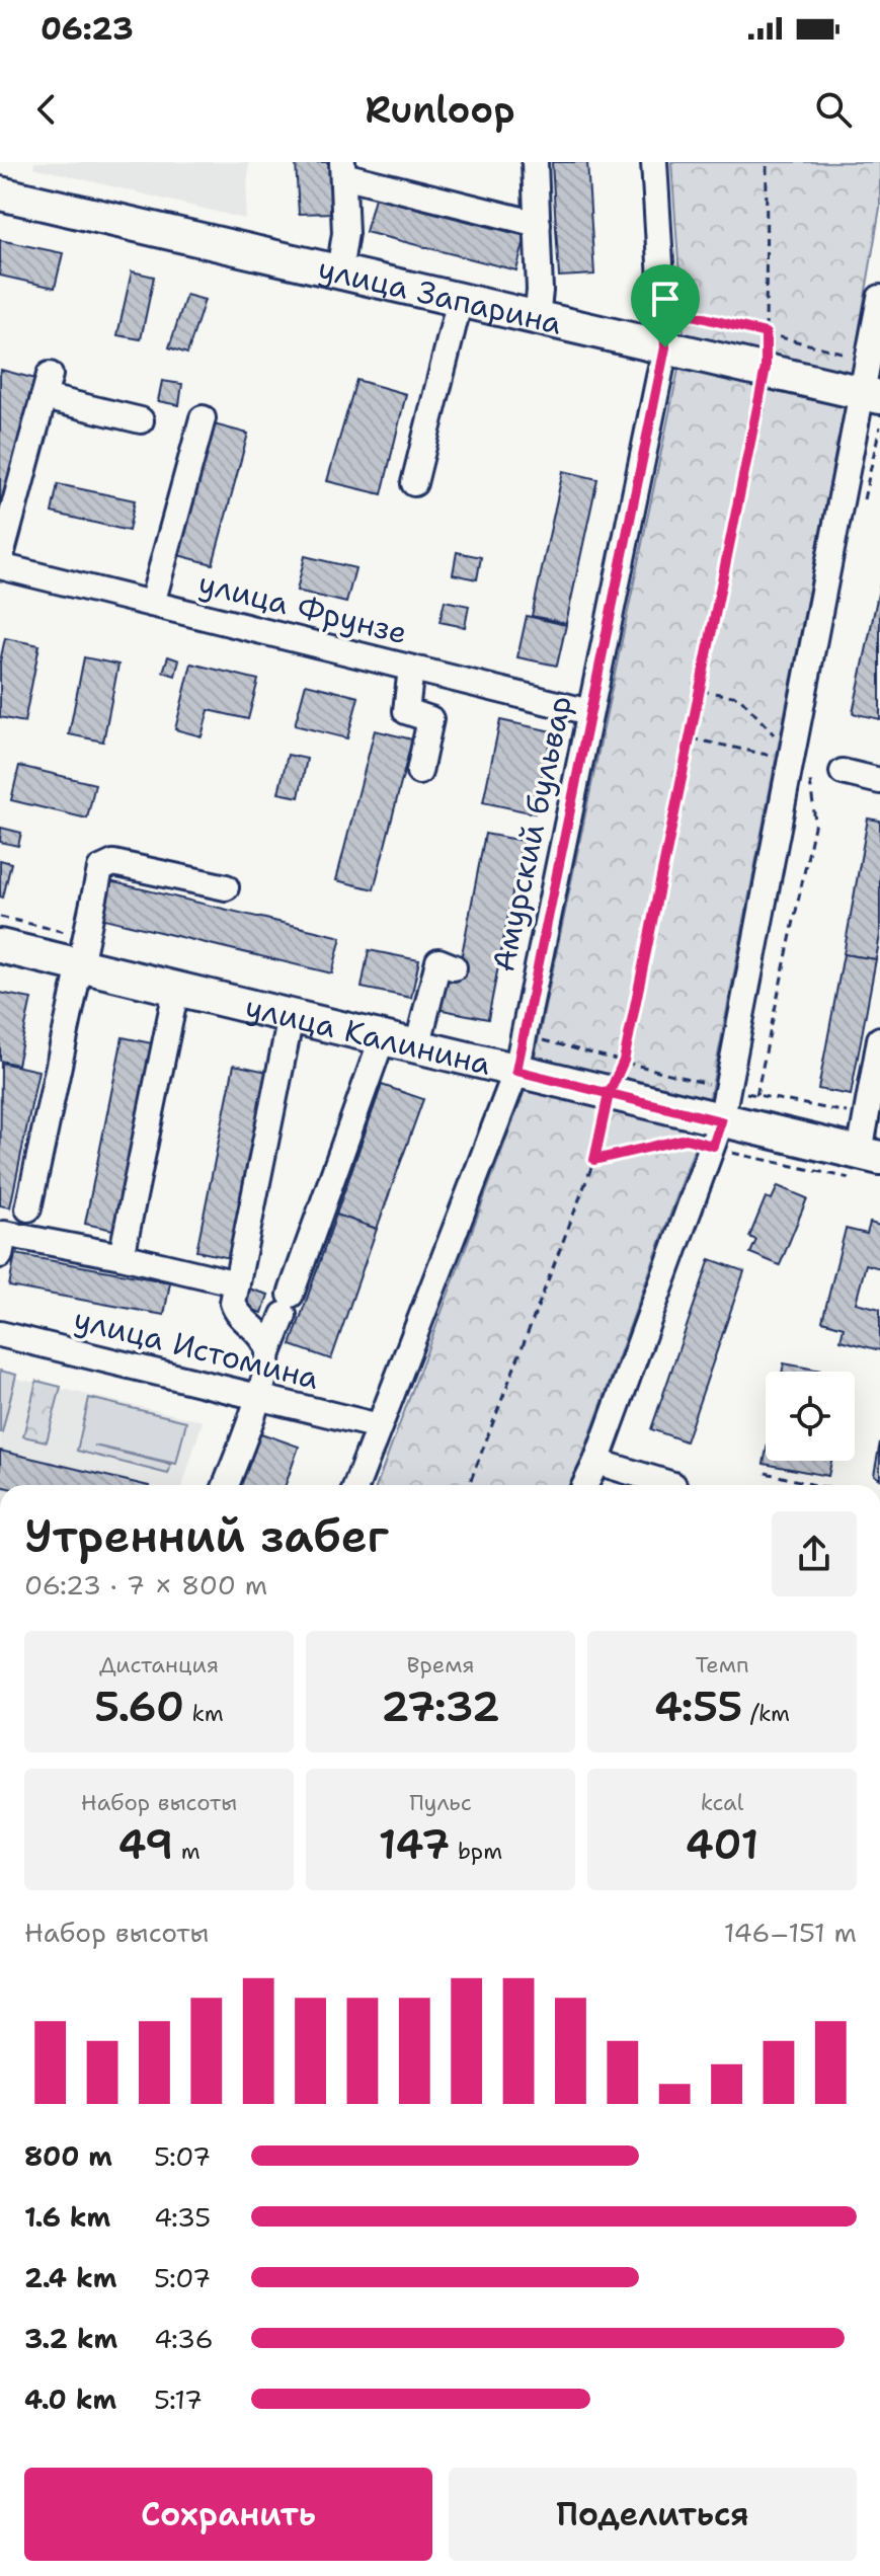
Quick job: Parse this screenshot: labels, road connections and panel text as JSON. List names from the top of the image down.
{
  "streets": {
    "main road": ["улица Запарина", "улица Калинина"],
    "street": ["улица Фрунзе", "Амурский бульвар", "улица Истомина"]
  },
  "crossings": [
    ["улица Запарина", "Амурский бульвар"],
    ["улица Фрунзе", "Амурский бульвар"],
    ["Амурский бульвар", "улица Калинина"],
    ["Амурский бульвар", "улица Истомина"]
  ],
  "page": {
    "status": "06:23",
    "header": "Runloop",
    "heading": ["Утренний забег", "06:23 · 7 × 800 m"],
    "stats": [
      ["Дистанция", "5.60 km"],
      ["Время", "27:32"],
      ["Темп", "4:55 /km"],
      ["Набор высоты", "49 m"],
      ["Пульс", "147 bpm"],
      ["kcal", "401"]
    ],
    "chart": ["Набор высоты", "146–151 m"],
    "list": [
      {
        "name": "800 m",
        "note": "5:07"
      },
      {
        "name": "1.6 km",
        "note": "4:35"
      },
      {
        "name": "2.4 km",
        "note": "5:07"
      },
      {
        "name": "3.2 km",
        "note": "4:36"
      },
      {
        "name": "4.0 km",
        "note": "5:17"
      }
    ],
    "buttons": ["Сохранить", "Поделиться"]
  }
}
